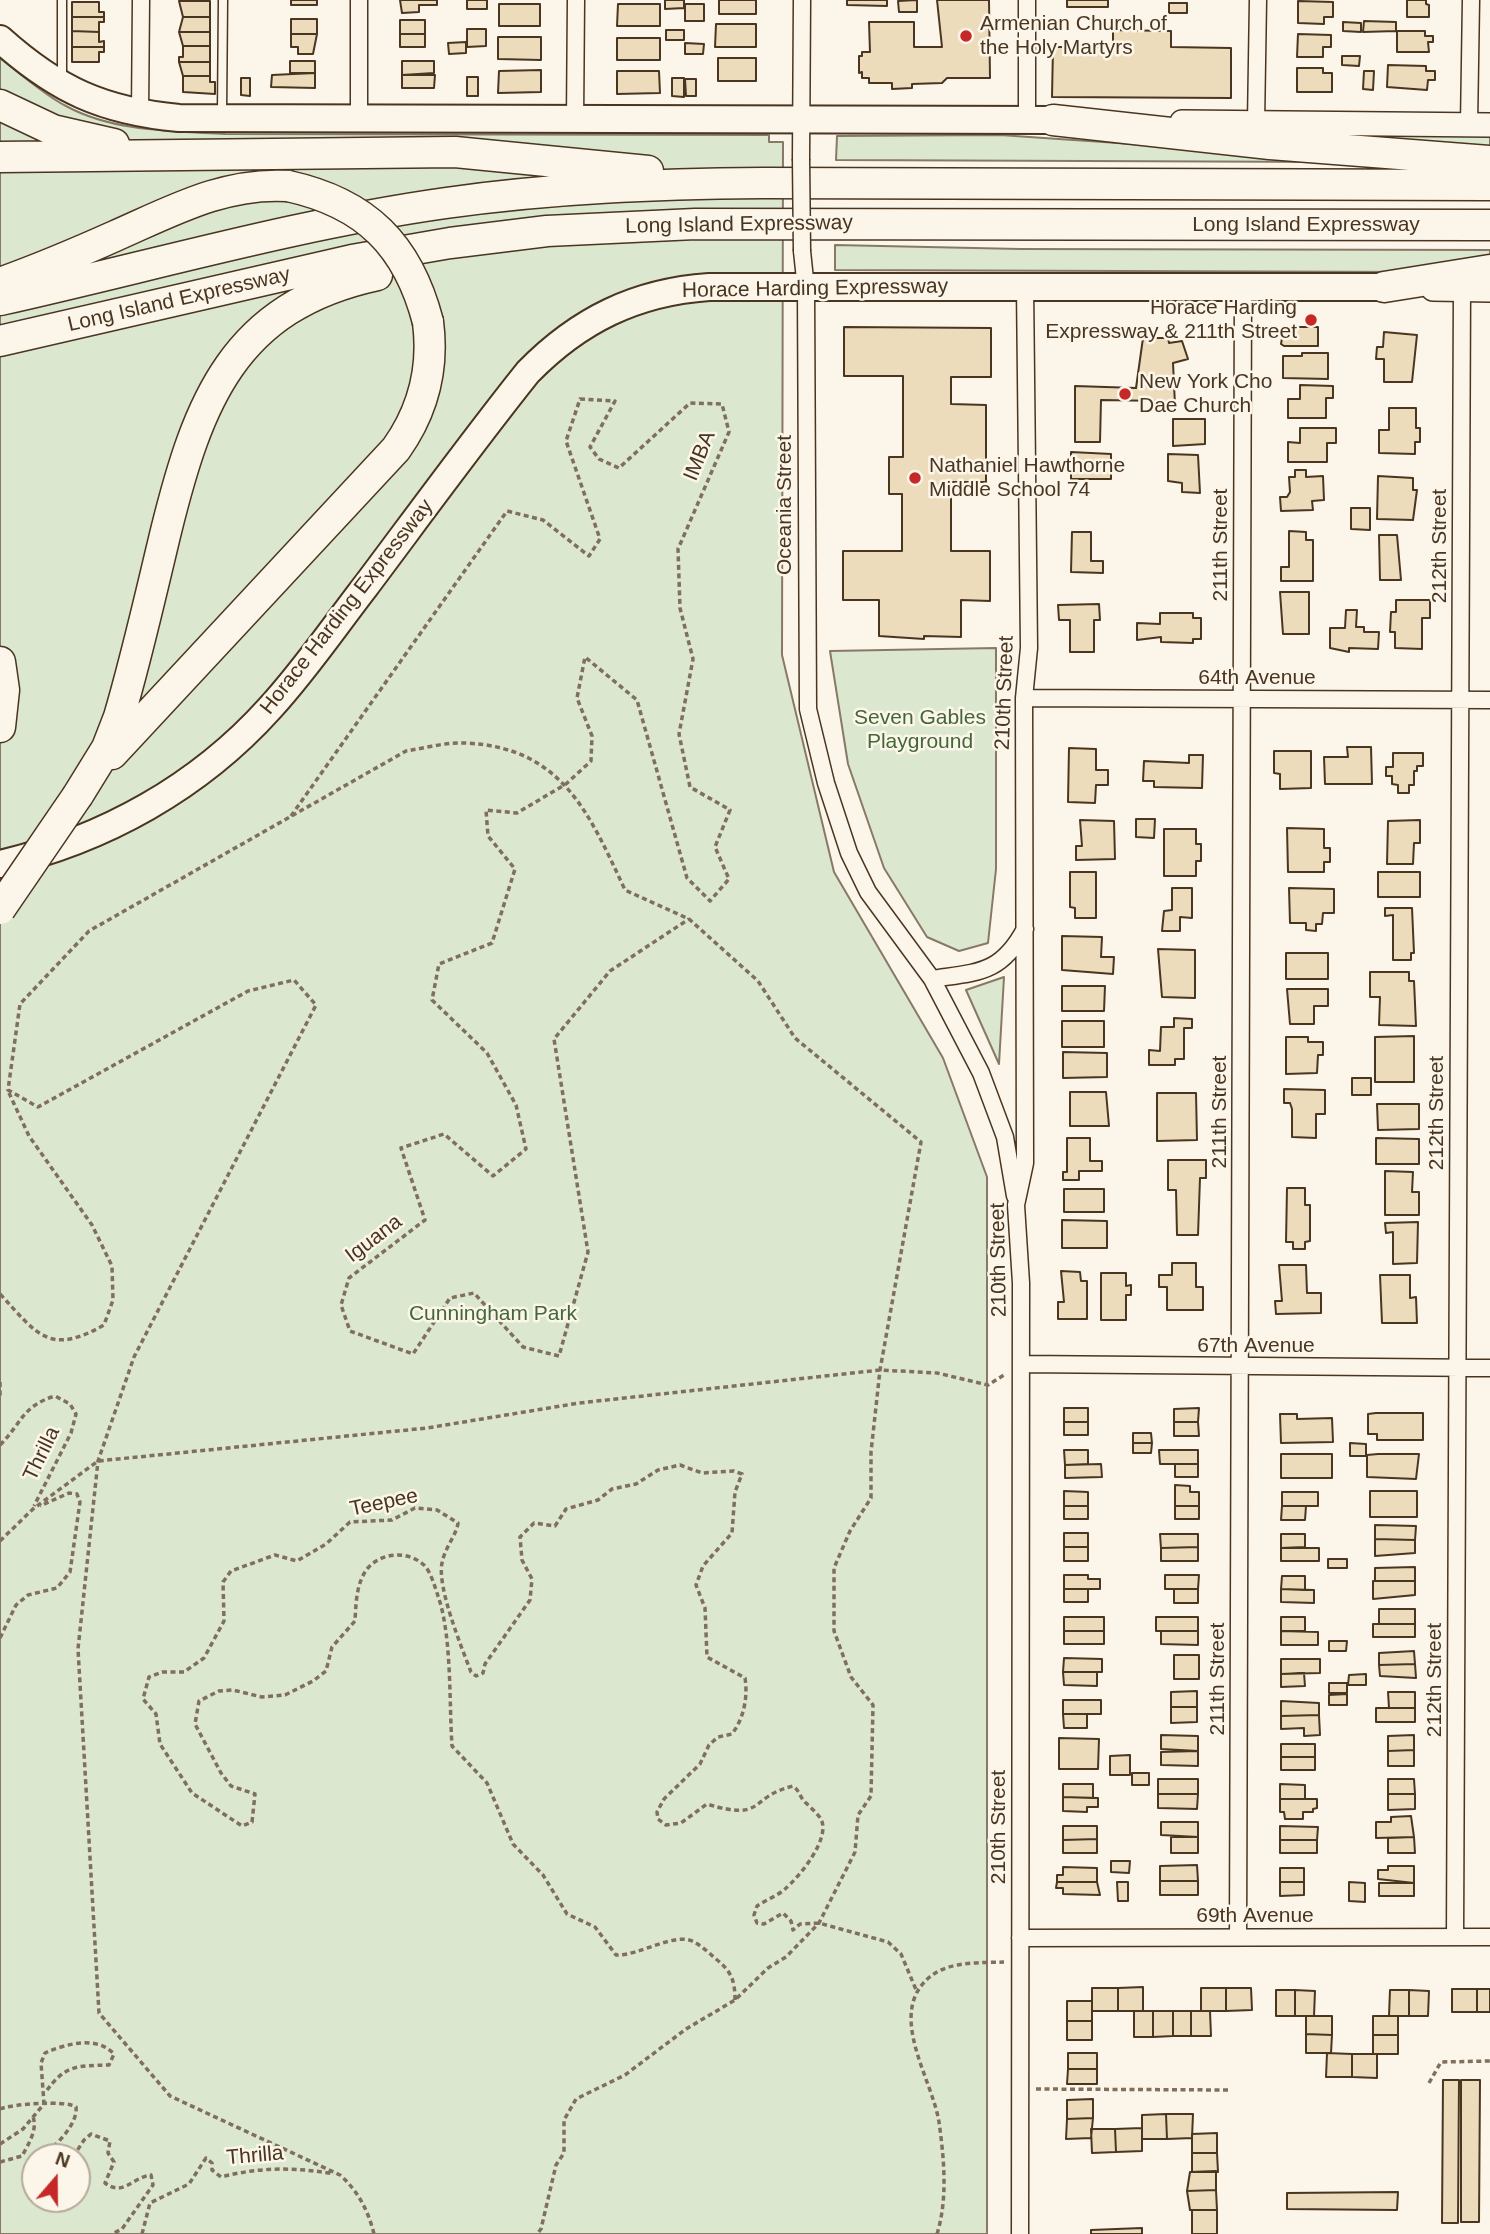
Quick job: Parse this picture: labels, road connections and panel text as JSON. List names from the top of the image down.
{
  "streets": {
    "highway": ["Long Island Expressway"],
    "main road": ["Horace Harding Expressway"],
    "street": [
      "Oceania Street",
      "211th Street",
      "212th Street",
      "64th Avenue",
      "210th Street",
      "67th Avenue",
      "69th Avenue"
    ],
    "path": [
      "IMBA",
      "Iguana",
      "Thrilla",
      "Teepee"
    ]
  },
  "crossings": [
    ["Horace Harding Expressway", "Oceania Street"],
    ["Horace Harding Expressway", "211th Street"],
    ["Horace Harding Expressway", "212th Street"],
    ["Horace Harding Expressway", "210th Street"],
    ["IMBA", "Iguana"],
    ["Oceania Street", "210th Street"],
    ["211th Street", "64th Avenue"],
    ["211th Street", "67th Avenue"],
    ["211th Street", "69th Avenue"],
    ["212th Street", "64th Avenue"],
    ["212th Street", "67th Avenue"],
    ["212th Street", "69th Avenue"],
    ["64th Avenue", "210th Street"],
    ["210th Street", "67th Avenue"],
    ["210th Street", "69th Avenue"]
  ],
  "parks": ["Seven Gables Playground", "Cunningham Park"],
  "places": [
    "Armenian Church of the Holy Martyrs",
    "Horace Harding Expressway & 211th Street",
    "New York Cho Dae Church",
    "Nathaniel Hawthorne Middle School 74"
  ],
  "north": "top"
}
